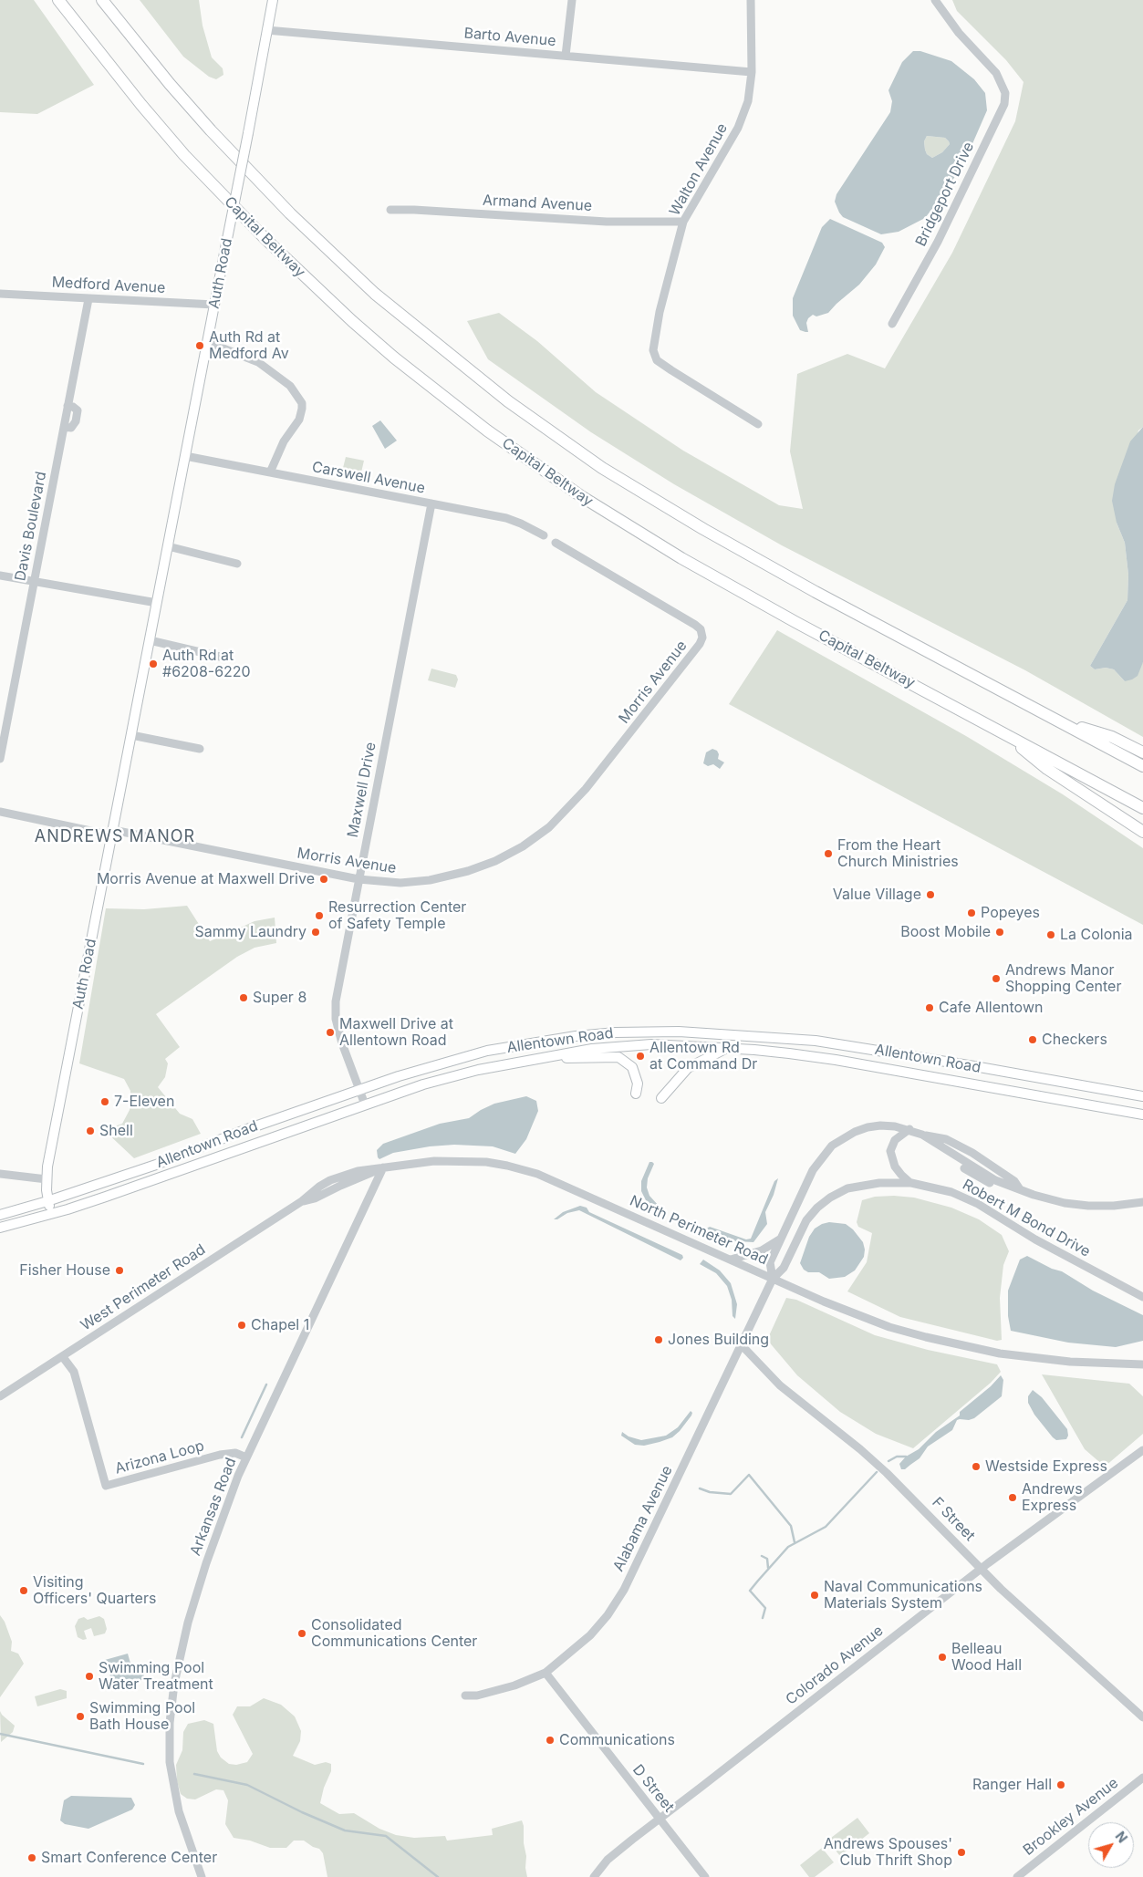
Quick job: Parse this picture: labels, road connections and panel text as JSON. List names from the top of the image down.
{
  "streets": {
    "highway": ["Capital Beltway"],
    "main road": ["Auth Road", "Allentown Road"],
    "street": [
      "Barto Avenue",
      "Walton Avenue",
      "Bridgeport Drive",
      "Armand Avenue",
      "Medford Avenue",
      "Carswell Avenue",
      "Davis Boulevard",
      "Morris Avenue",
      "Maxwell Drive",
      "Robert M Bond Drive",
      "North Perimeter Road",
      "West Perimeter Road",
      "Arizona Loop",
      "Arkansas Road",
      "Alabama Avenue",
      "F Street",
      "Colorado Avenue",
      "D Street",
      "Brookley Avenue"
    ]
  },
  "crossings": [
    ["Barto Avenue", "Walton Avenue"],
    ["Barto Avenue", "Auth Road"],
    ["Walton Avenue", "Armand Avenue"],
    ["Auth Road", "Medford Avenue"],
    ["Auth Road", "Carswell Avenue"],
    ["Auth Road", "Morris Avenue"],
    ["Auth Road", "Allentown Road"],
    ["Medford Avenue", "Davis Boulevard"],
    ["Carswell Avenue", "Maxwell Drive"],
    ["Morris Avenue", "Maxwell Drive"],
    ["Maxwell Drive", "Allentown Road"],
    ["Robert M Bond Drive", "North Perimeter Road"],
    ["Robert M Bond Drive", "Alabama Avenue"],
    ["North Perimeter Road", "West Perimeter Road"],
    ["North Perimeter Road", "Alabama Avenue"],
    ["West Perimeter Road", "Arizona Loop"],
    ["West Perimeter Road", "Arkansas Road"],
    ["Arizona Loop", "Arkansas Road"],
    ["Alabama Avenue", "F Street"],
    ["Alabama Avenue", "D Street"],
    ["F Street", "Colorado Avenue"],
    ["Colorado Avenue", "D Street"]
  ],
  "districts": ["ANDREWS MANOR"],
  "places": [
    "Auth Rd at Medford Av",
    "Auth Rd at #6208-6220",
    "From the Heart Church Ministries",
    "Morris Avenue at Maxwell Drive",
    "Value Village",
    "Popeyes",
    "Resurrection Center of Safety Temple",
    "Sammy Laundry",
    "Boost Mobile",
    "La Colonia",
    "Andrews Manor Shopping Center",
    "Super 8",
    "Cafe Allentown",
    "Maxwell Drive at Allentown Road",
    "Checkers",
    "Allentown Rd at Command Dr",
    "7-Eleven",
    "Shell",
    "Fisher House",
    "Chapel 1",
    "Jones Building",
    "Westside Express",
    "Andrews Express",
    "Visiting Officers' Quarters",
    "Naval Communications Materials System",
    "Consolidated Communications Center",
    "Belleau Wood Hall",
    "Swimming Pool Water Treatment",
    "Swimming Pool Bath House",
    "Communications",
    "Ranger Hall",
    "Andrews Spouses' Club Thrift Shop",
    "Smart Conference Center"
  ],
  "north": "top right"
}
